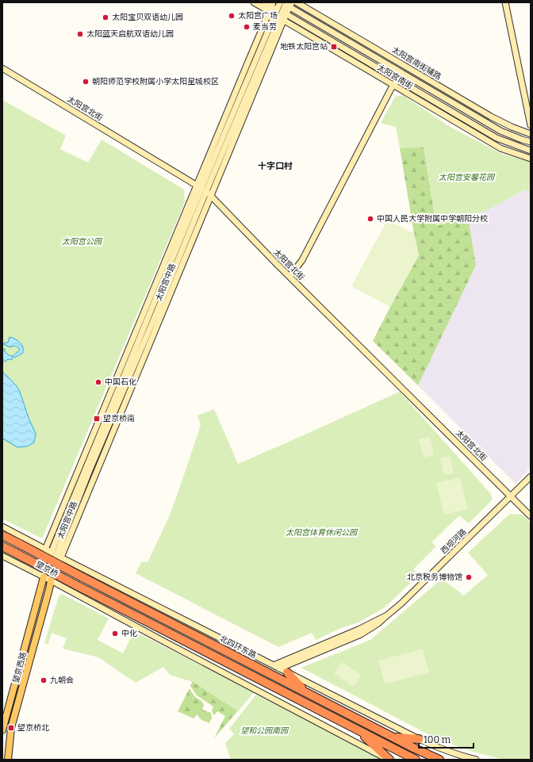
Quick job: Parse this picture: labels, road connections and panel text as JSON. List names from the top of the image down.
{
  "streets": {
    "highway": ["望京桥", "北四环东路"],
    "main road": ["望京西路"],
    "street": [
      "太阳宫南街辅路",
      "太阳宫南街",
      "太阳宫北街",
      "太阳宫中路",
      "西坝河路"
    ]
  },
  "crossings": [
    ["太阳宫南街", "太阳宫中路"],
    ["太阳宫北街", "太阳宫中路"],
    ["太阳宫北街", "西坝河路"],
    ["太阳宫中路", "北四环东路"],
    ["西坝河路", "北四环东路"],
    ["望京桥", "北四环东路"]
  ],
  "districts": ["十字口村"],
  "parks": [
    "太阳宫安馨花园",
    "太阳宫公园",
    "太阳宫体育休闲公园",
    "望和公园南园"
  ],
  "places": {
    "other": [
      "太阳宫广场",
      "太阳宝贝双语幼儿园",
      "麦当劳",
      "太阳蓝天启航双语幼儿园",
      "朝阳师范学校附属小学太阳星城校区",
      "中国人民大学附属中学朝阳分校",
      "中国石化",
      "北京税务博物馆",
      "中化",
      "九朝会"
    ],
    "transit": ["地铁太阳宫站", "望京桥南", "望京桥北"]
  },
  "scale_bar": "100 m"
}
